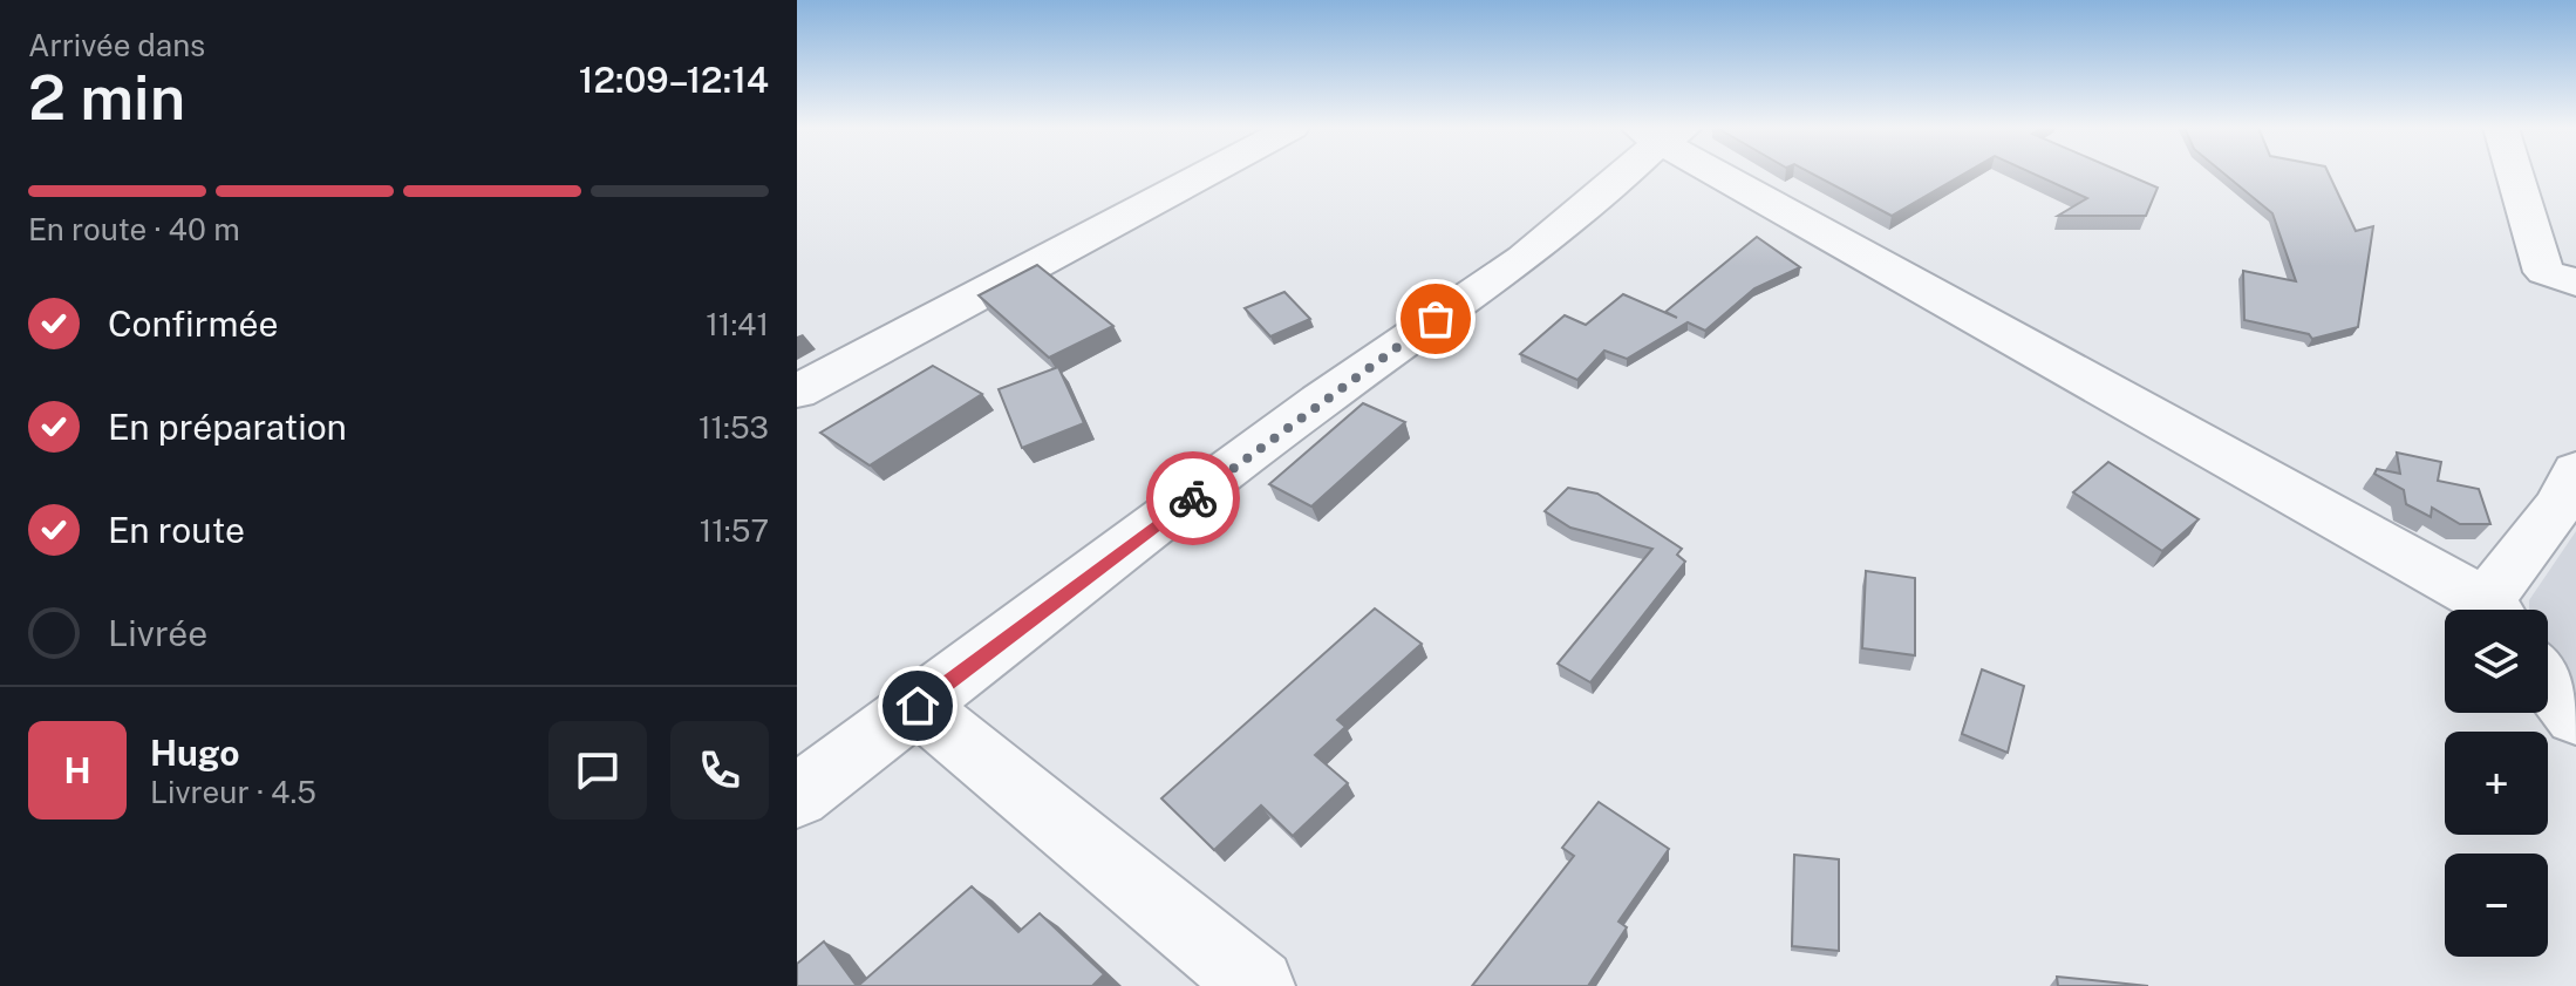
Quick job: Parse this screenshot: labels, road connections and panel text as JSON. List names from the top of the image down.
{
  "page": {
    "heading": ["2 min", "Arrivée dans", "12:09–12:14"],
    "panel": ["Hugo", "Livreur · 4.5"],
    "bar": "En route · 40 m",
    "list": [
      ["Confirmée", "11:41"],
      ["En préparation", "11:53"],
      ["En route", "11:57"],
      "Livrée"
    ],
    "map_buttons": ["+", "−"],
    "round": "H"
  }
}
